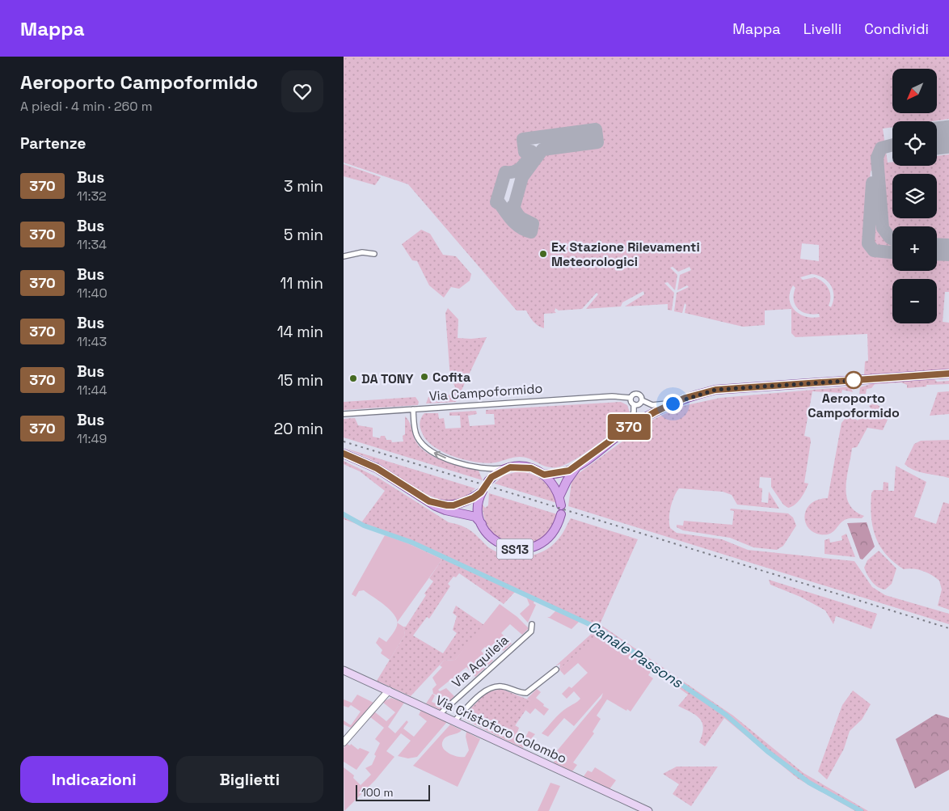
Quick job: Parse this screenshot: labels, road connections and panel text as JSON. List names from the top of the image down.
{
  "streets": {
    "main road": ["SS13", "Via Cristoforo Colombo"],
    "street": ["Via Campoformido", "Via Aquileia"]
  },
  "crossings": [
    ["Via Aquileia", "Via Cristoforo Colombo"]
  ],
  "water": ["Canale Passons"],
  "places": [
    "Ex Stazione Rilevamenti Meteorologici",
    "Cofita",
    "DA TONY",
    "Aeroporto Campoformido"
  ],
  "lines": ["bus line 370"],
  "scale_bar": "100 m",
  "north": "bottom left",
  "page": {
    "header": "Mappa",
    "nav": ["Mappa", "Livelli", "Condividi"],
    "heading": [
      ["Aeroporto Campoformido", "A piedi · 4 min · 260 m"],
      "Partenze"
    ],
    "on_map": "370",
    "map_buttons": ["+", "−"],
    "list": [
      {
        "mark": "370",
        "name": "Bus",
        "note": "11:32",
        "value": "3 min"
      },
      {
        "mark": "370",
        "name": "Bus",
        "note": "11:34",
        "value": "5 min"
      },
      {
        "mark": "370",
        "name": "Bus",
        "note": "11:40",
        "value": "11 min"
      },
      {
        "mark": "370",
        "name": "Bus",
        "note": "11:43",
        "value": "14 min"
      },
      {
        "mark": "370",
        "name": "Bus",
        "note": "11:44",
        "value": "15 min"
      },
      {
        "mark": "370",
        "name": "Bus",
        "note": "11:49",
        "value": "20 min"
      }
    ],
    "buttons": ["Indicazioni", "Biglietti"],
    "scale": "100 m"
  }
}
